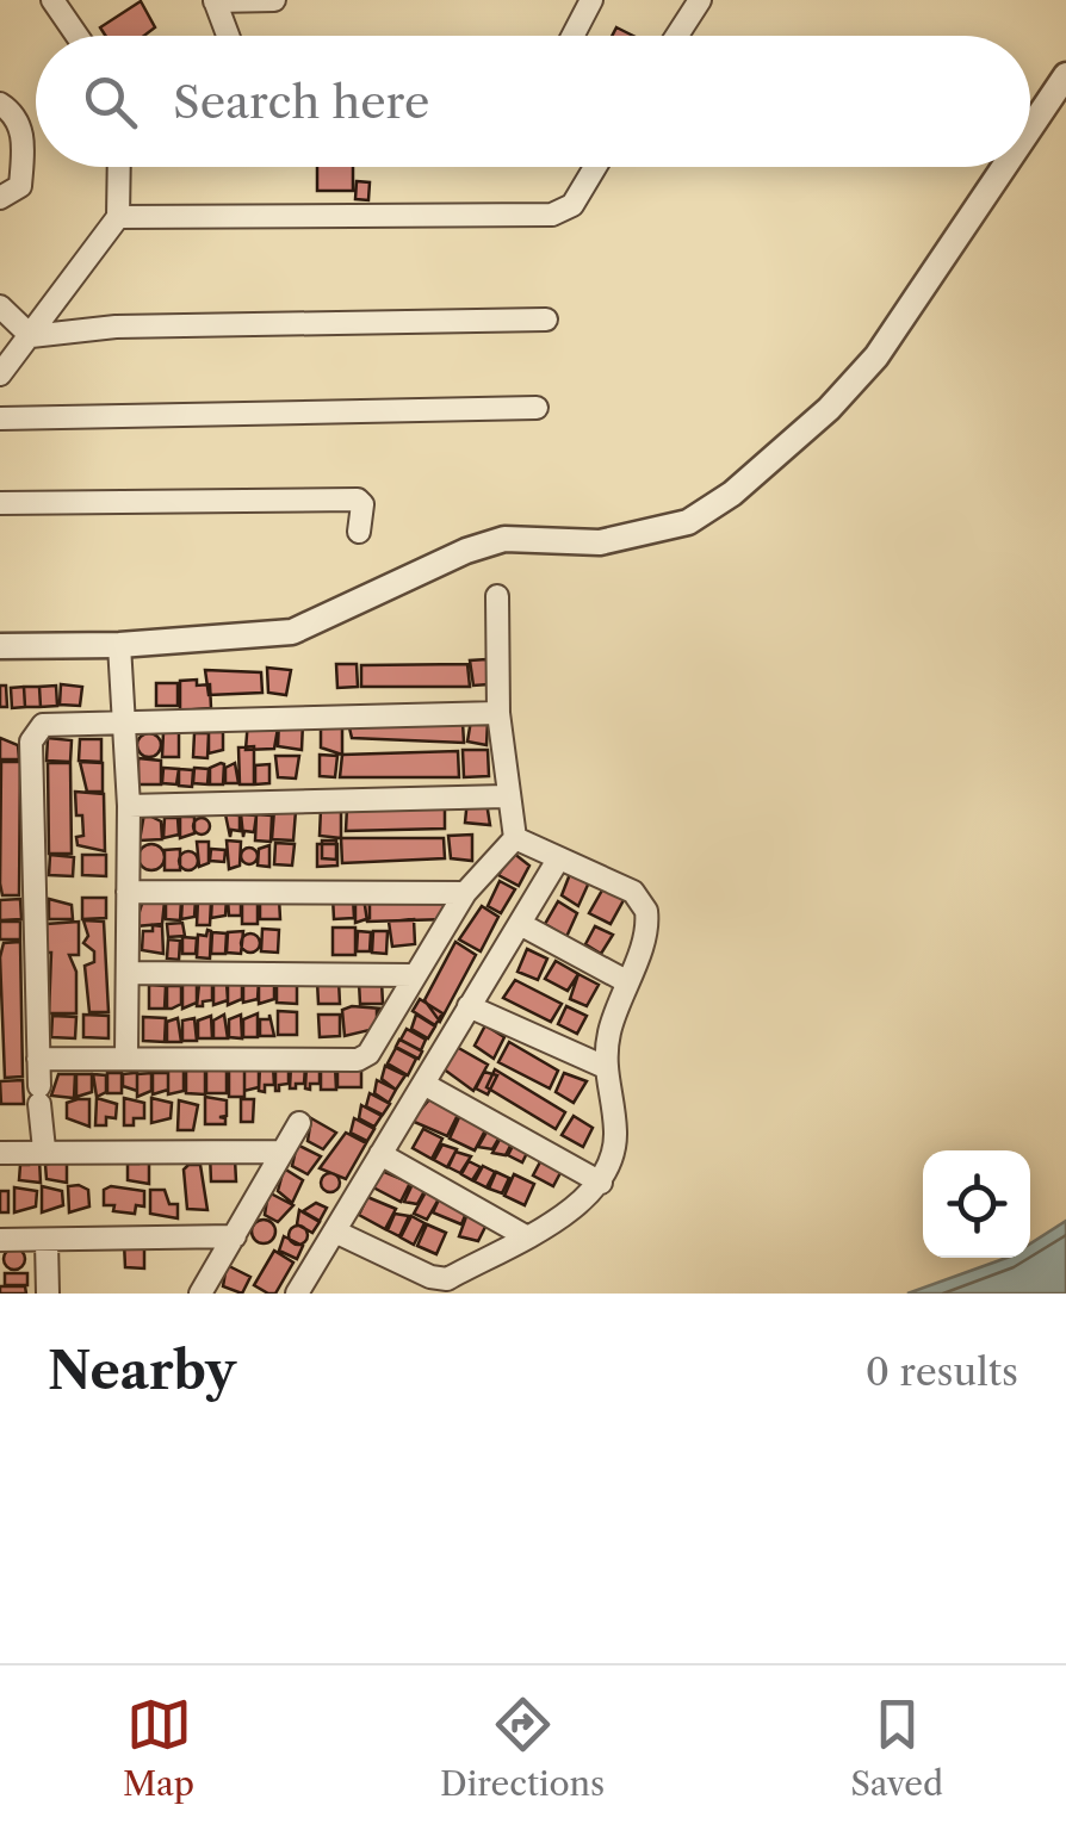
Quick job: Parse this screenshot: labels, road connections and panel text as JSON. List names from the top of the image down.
{
  "page": {
    "search": "Search here",
    "heading": ["Nearby", "0 results"],
    "nav": ["Map", "Directions", "Saved"]
  }
}
